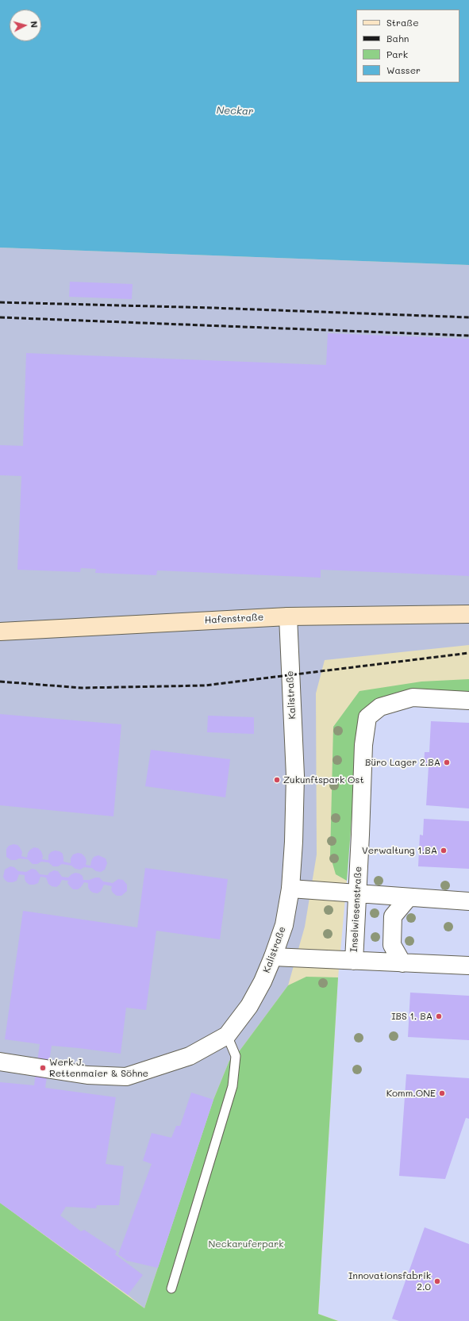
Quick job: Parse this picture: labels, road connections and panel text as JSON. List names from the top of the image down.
{
  "streets": {
    "main road": ["Hafenstraße"],
    "street": ["Kalistraße", "Inselwiesenstraße"]
  },
  "crossings": [
    ["Hafenstraße", "Kalistraße"]
  ],
  "water": ["Neckar"],
  "parks": ["Neckaruferpark"],
  "places": [
    "Büro Lager 2.BA",
    "Zukunftspark Ost",
    "Verwaltung 1.BA",
    "IBS 1. BA",
    "Werk J. Rettenmaier & Söhne",
    "Komm.ONE",
    "Innovationsfabrik 2.0"
  ],
  "legend": [
    "Straße",
    "Bahn",
    "Park",
    "Wasser"
  ],
  "north": "right"
}
